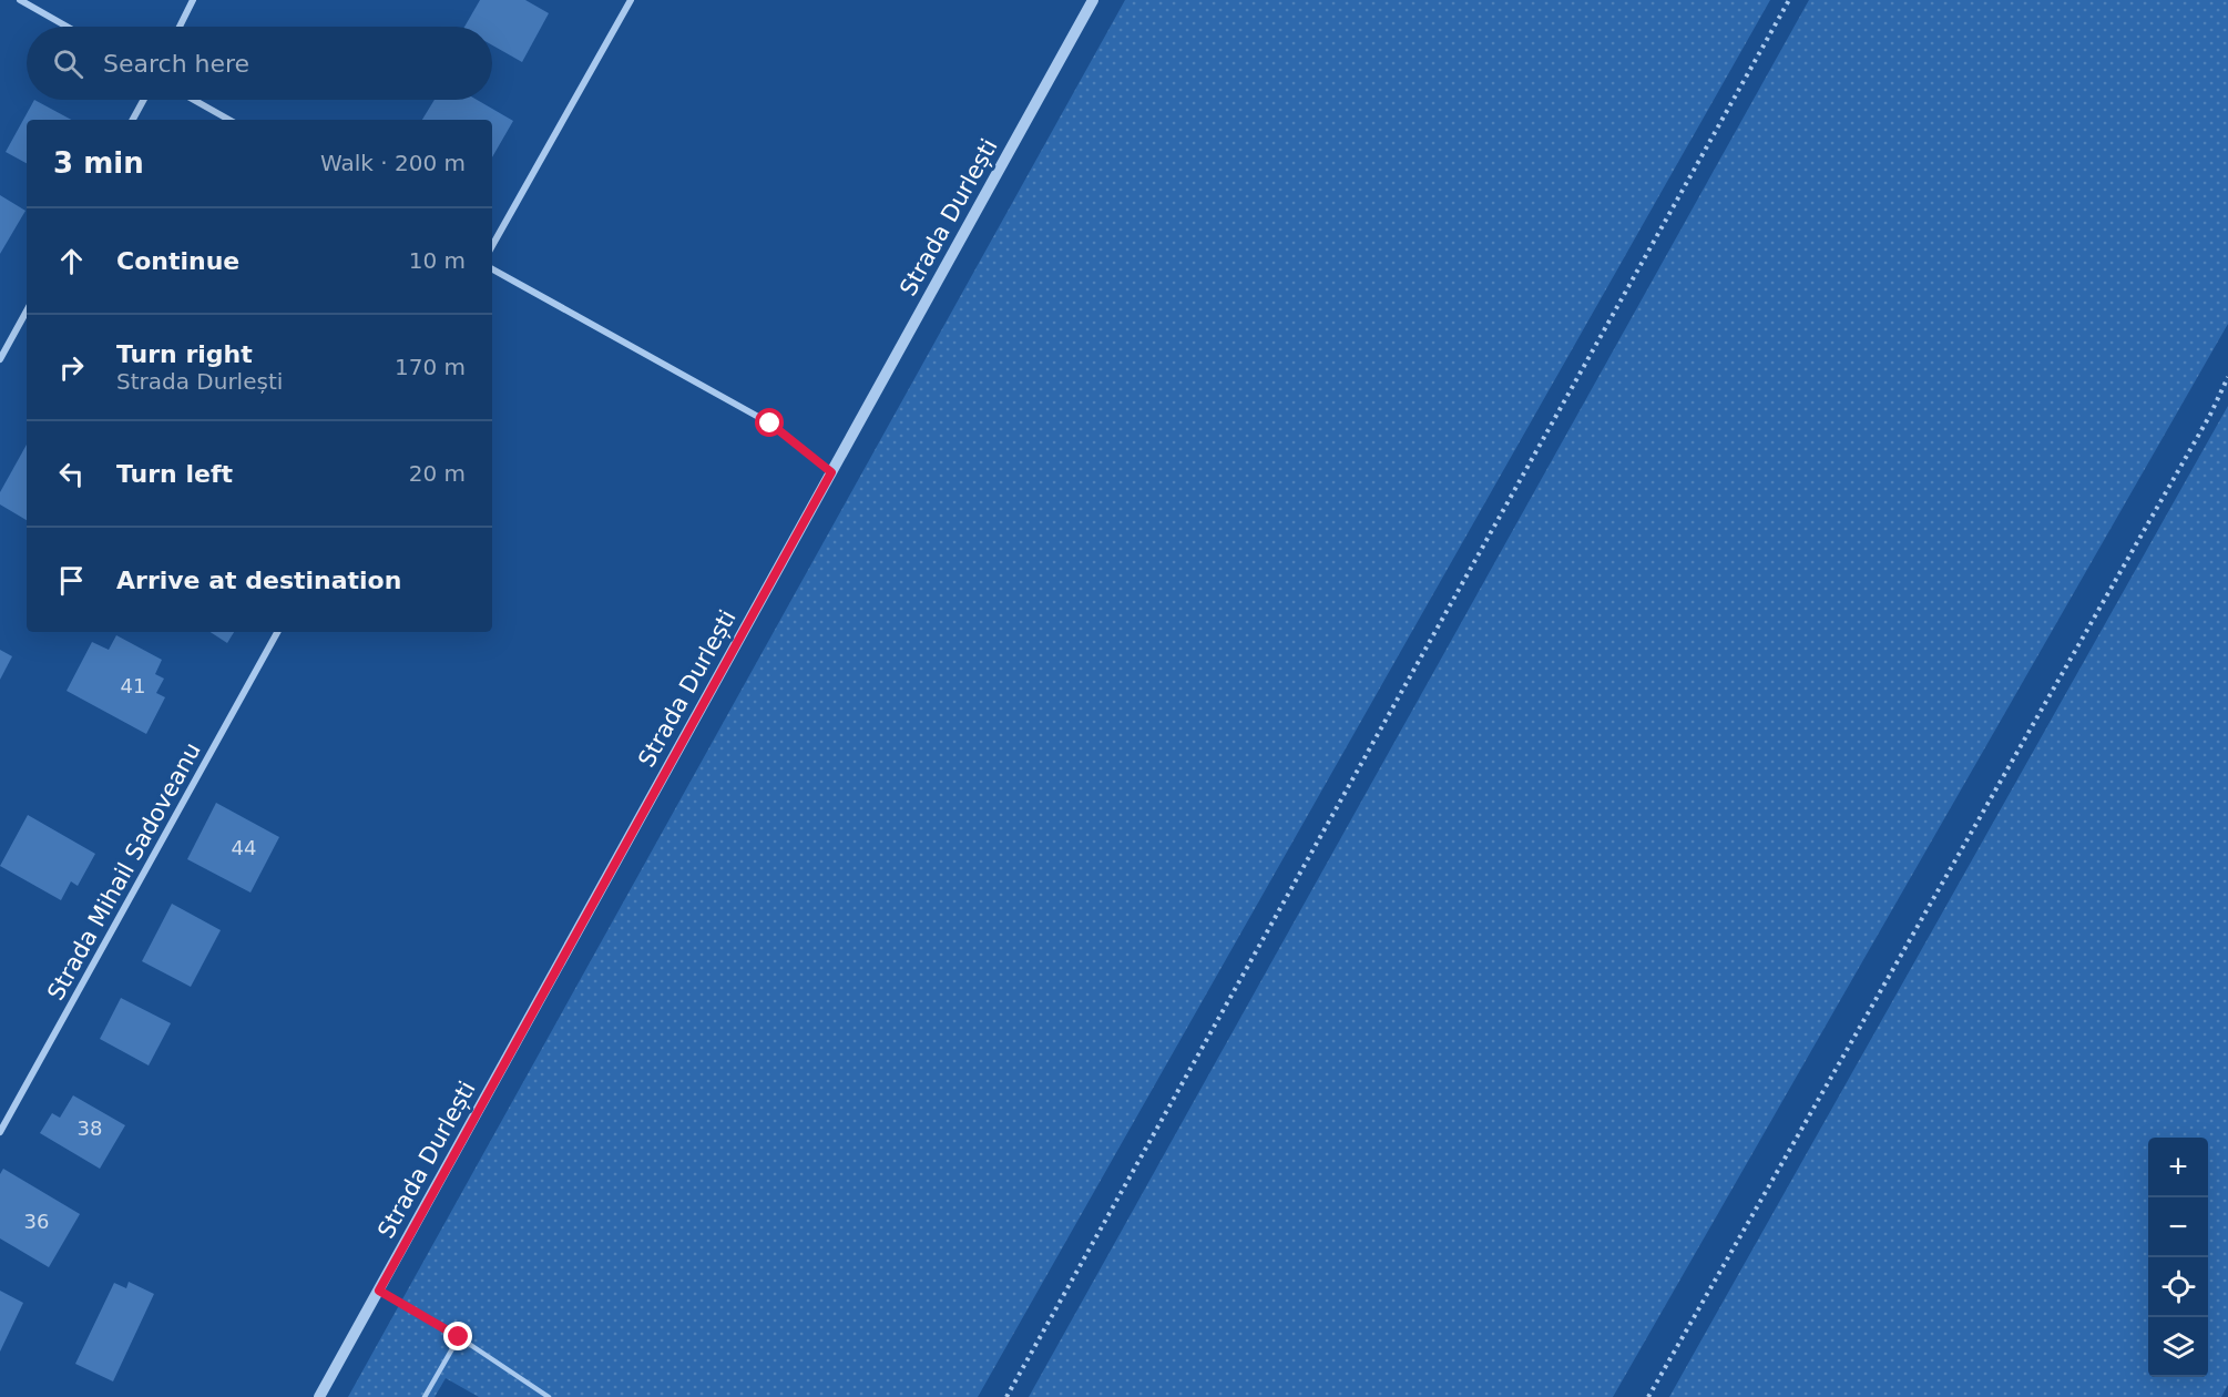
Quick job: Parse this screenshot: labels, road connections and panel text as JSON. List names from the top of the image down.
{
  "streets": {
    "street": ["Strada Durlești", "Strada Mihail Sadoveanu"]
  },
  "house_numbers": [
    "41",
    "44",
    "38",
    "36"
  ],
  "page": {
    "search": "Search here",
    "heading": ["3 min", "Walk · 200 m"],
    "list": [
      ["Continue", "10 m"],
      ["Turn right", "Strada Durlești", "170 m"],
      ["Turn left", "20 m"],
      "Arrive at destination"
    ],
    "map_buttons": ["+", "−"]
  }
}
